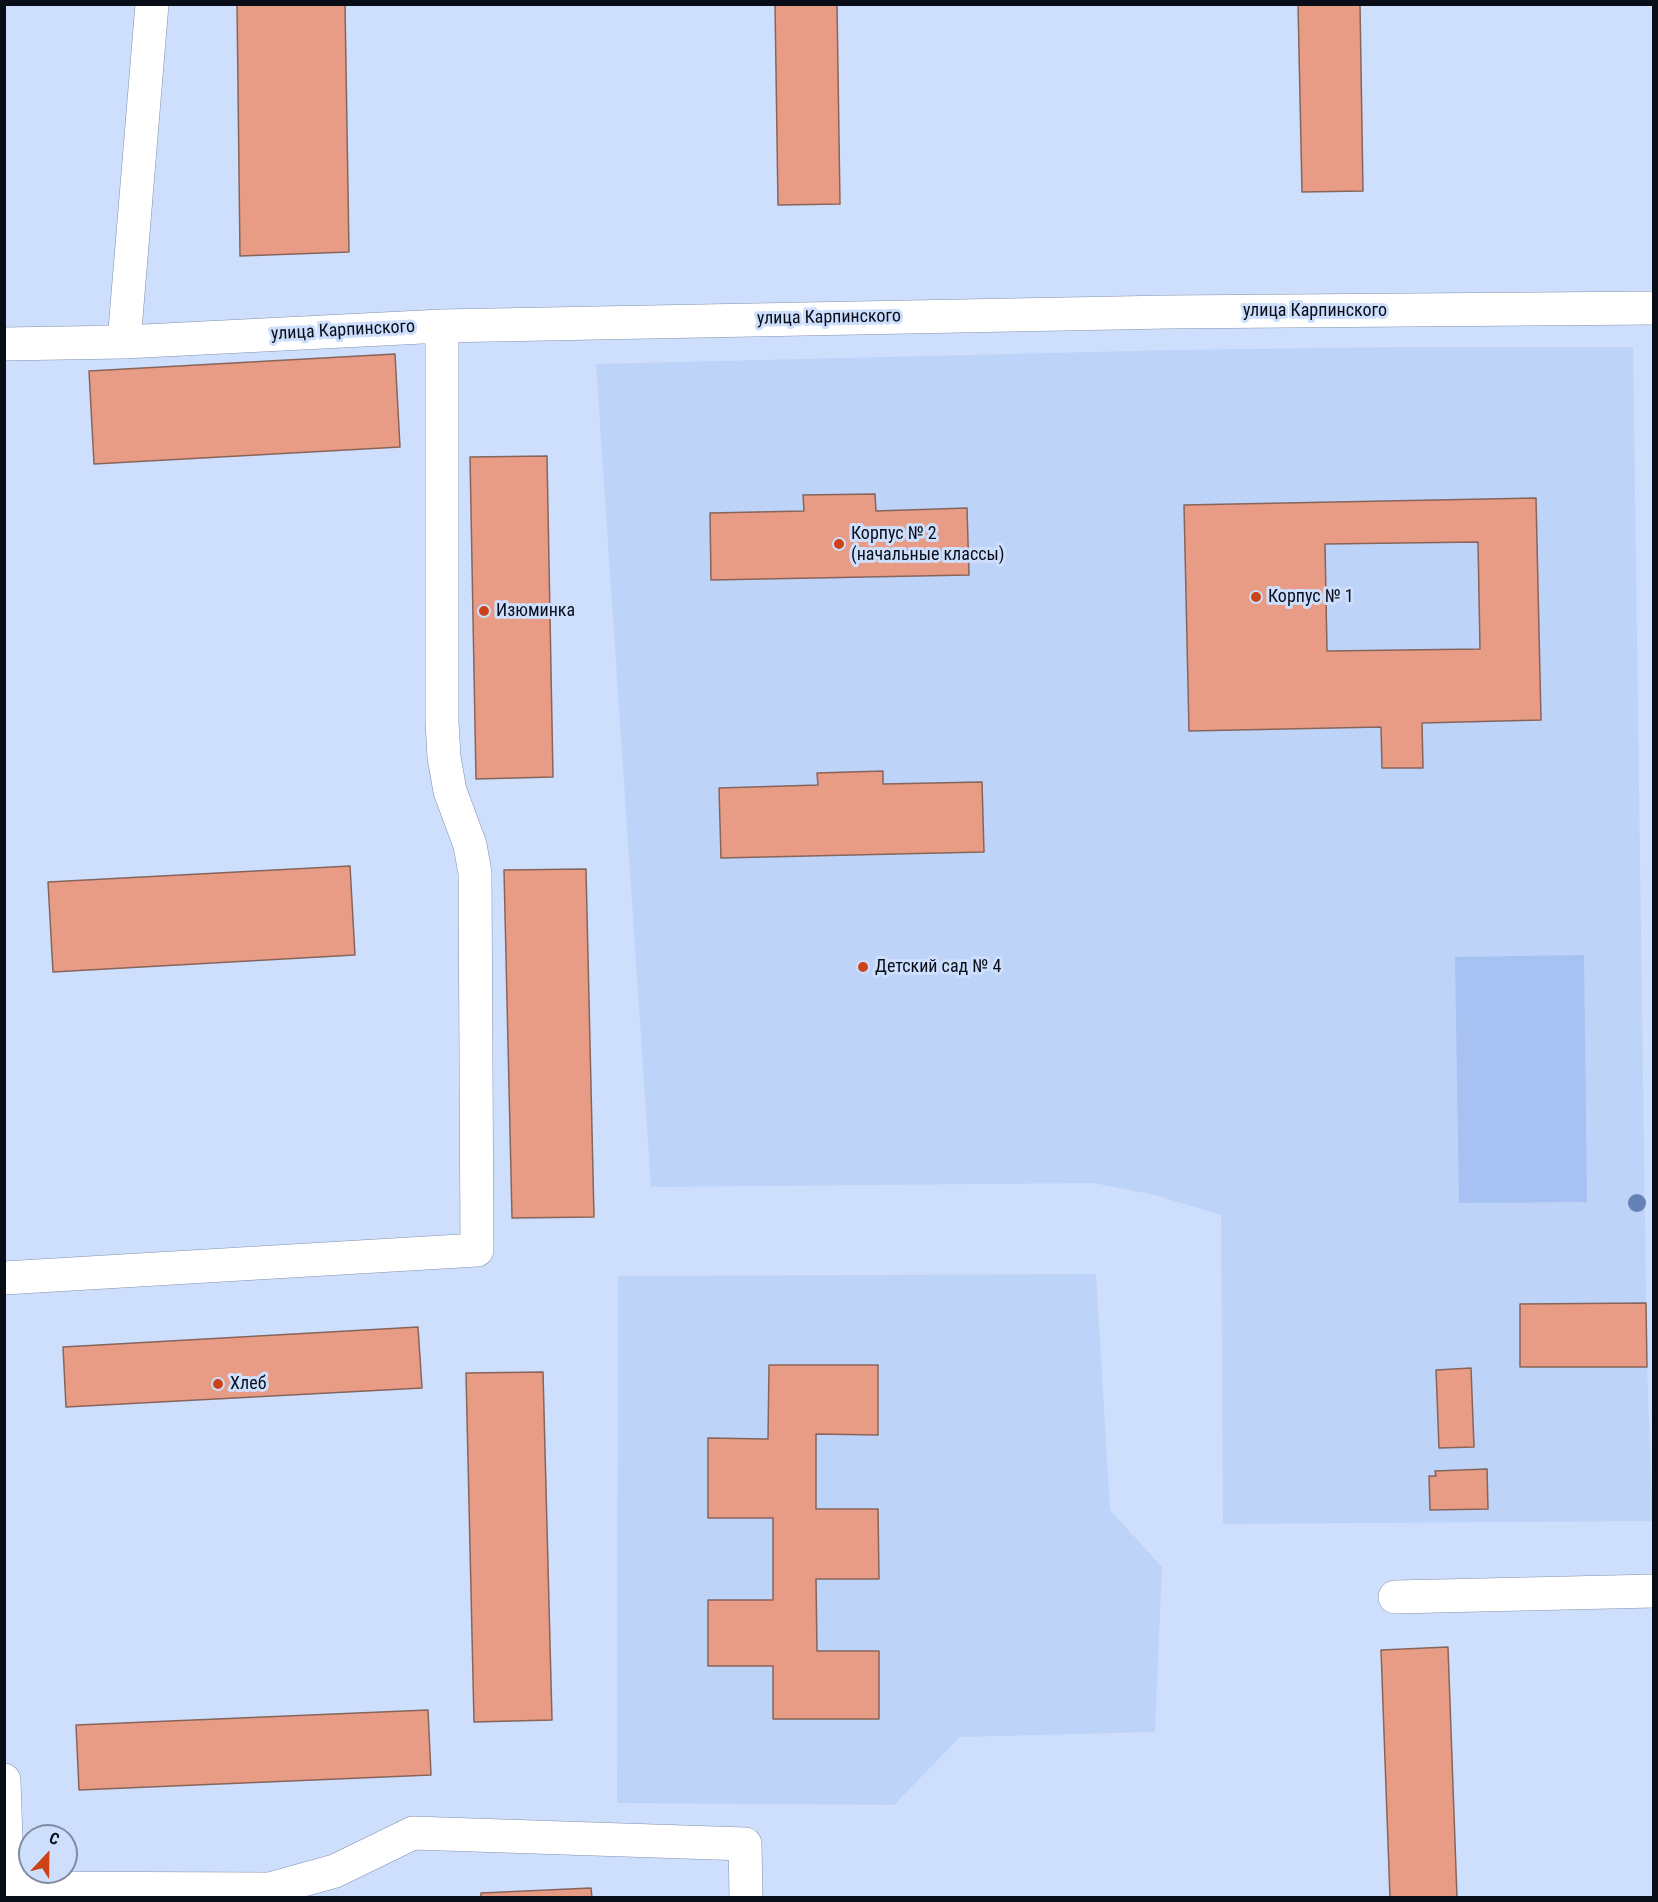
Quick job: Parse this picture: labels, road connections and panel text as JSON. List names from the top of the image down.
{
  "streets": {
    "street": ["улица Карпинского"]
  },
  "places": [
    "Корпус № 2 (начальные классы)",
    "Корпус № 1",
    "Изюминка",
    "Детский сад № 4",
    "Хлеб"
  ],
  "north": "top"
}
